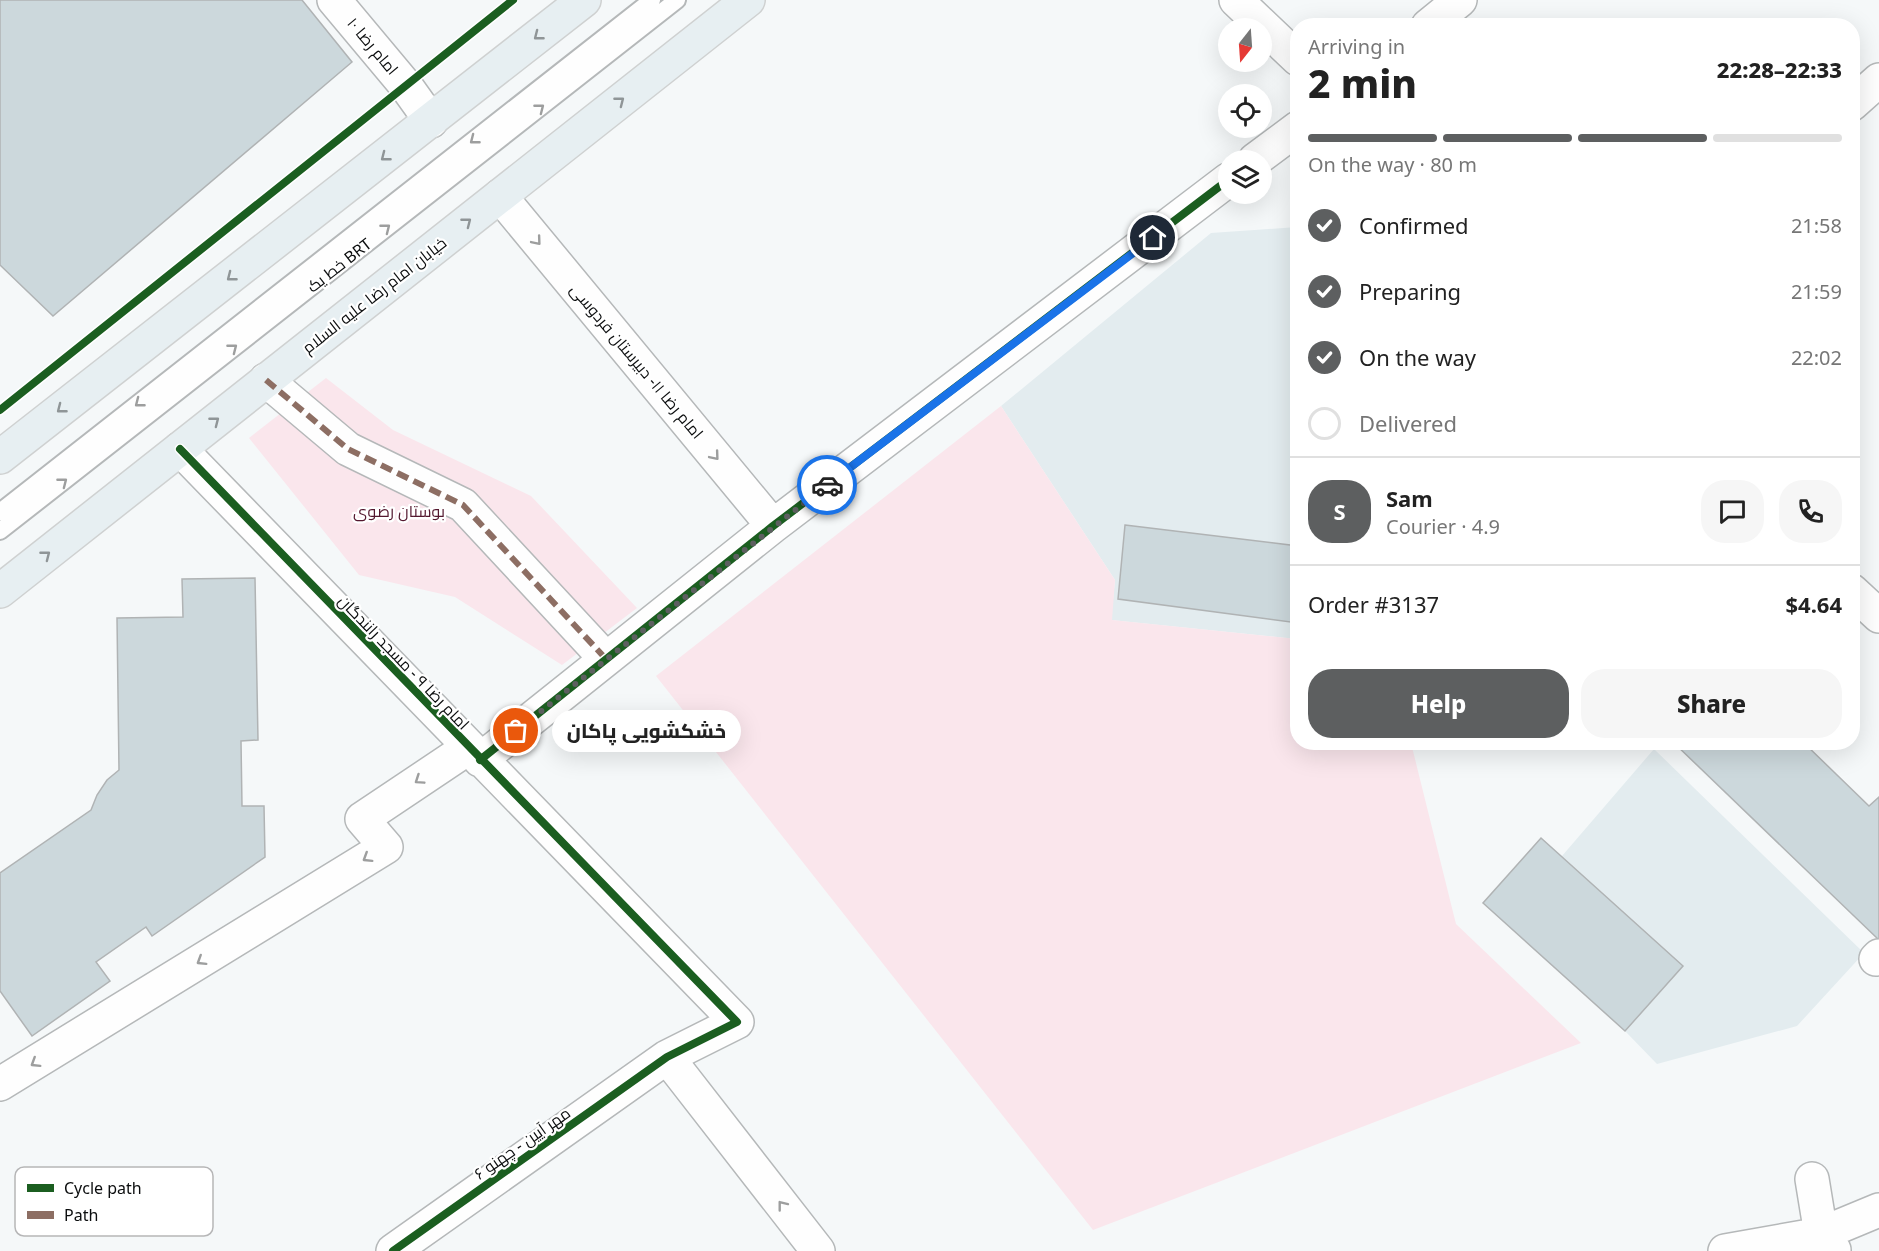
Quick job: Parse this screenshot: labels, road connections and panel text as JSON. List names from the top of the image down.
{
  "streets": {
    "main road": ["خیابان امام رضا علیه السلام"],
    "street": [
      "امام رضا ۱۰",
      "امام رضا ۱۱- دبیرستان فردوسی",
      "امام رضا ۹ - مسجد رانندگان",
      "مهر آیین - چهنو ۶"
    ],
    "lane": ["خط یک BRT"]
  },
  "crossings": [
    ["خیابان امام رضا علیه السلام", "امام رضا ۱۱- دبیرستان فردوسی"],
    ["خیابان امام رضا علیه السلام", "امام رضا ۹ - مسجد رانندگان"],
    ["امام رضا ۹ - مسجد رانندگان", "مهر آیین - چهنو ۶"]
  ],
  "parks": ["بوستان رضوی"],
  "places": ["خشکشویی پاکان"],
  "legend": ["Cycle path", "Path"],
  "north": "bottom",
  "page": {
    "heading": ["2 min", "Arriving in", "22:28–22:33"],
    "panel": [
      "Sam",
      "Courier · 4.9",
      "Order #3137",
      "$4.64"
    ],
    "bar": "On the way · 80 m",
    "list": [
      ["Confirmed", "21:58"],
      ["Preparing", "21:59"],
      ["On the way", "22:02"],
      "Delivered"
    ],
    "round": "S",
    "buttons": ["Help", "Share"],
    "bubble": "خشکشویی پاکان"
  }
}
